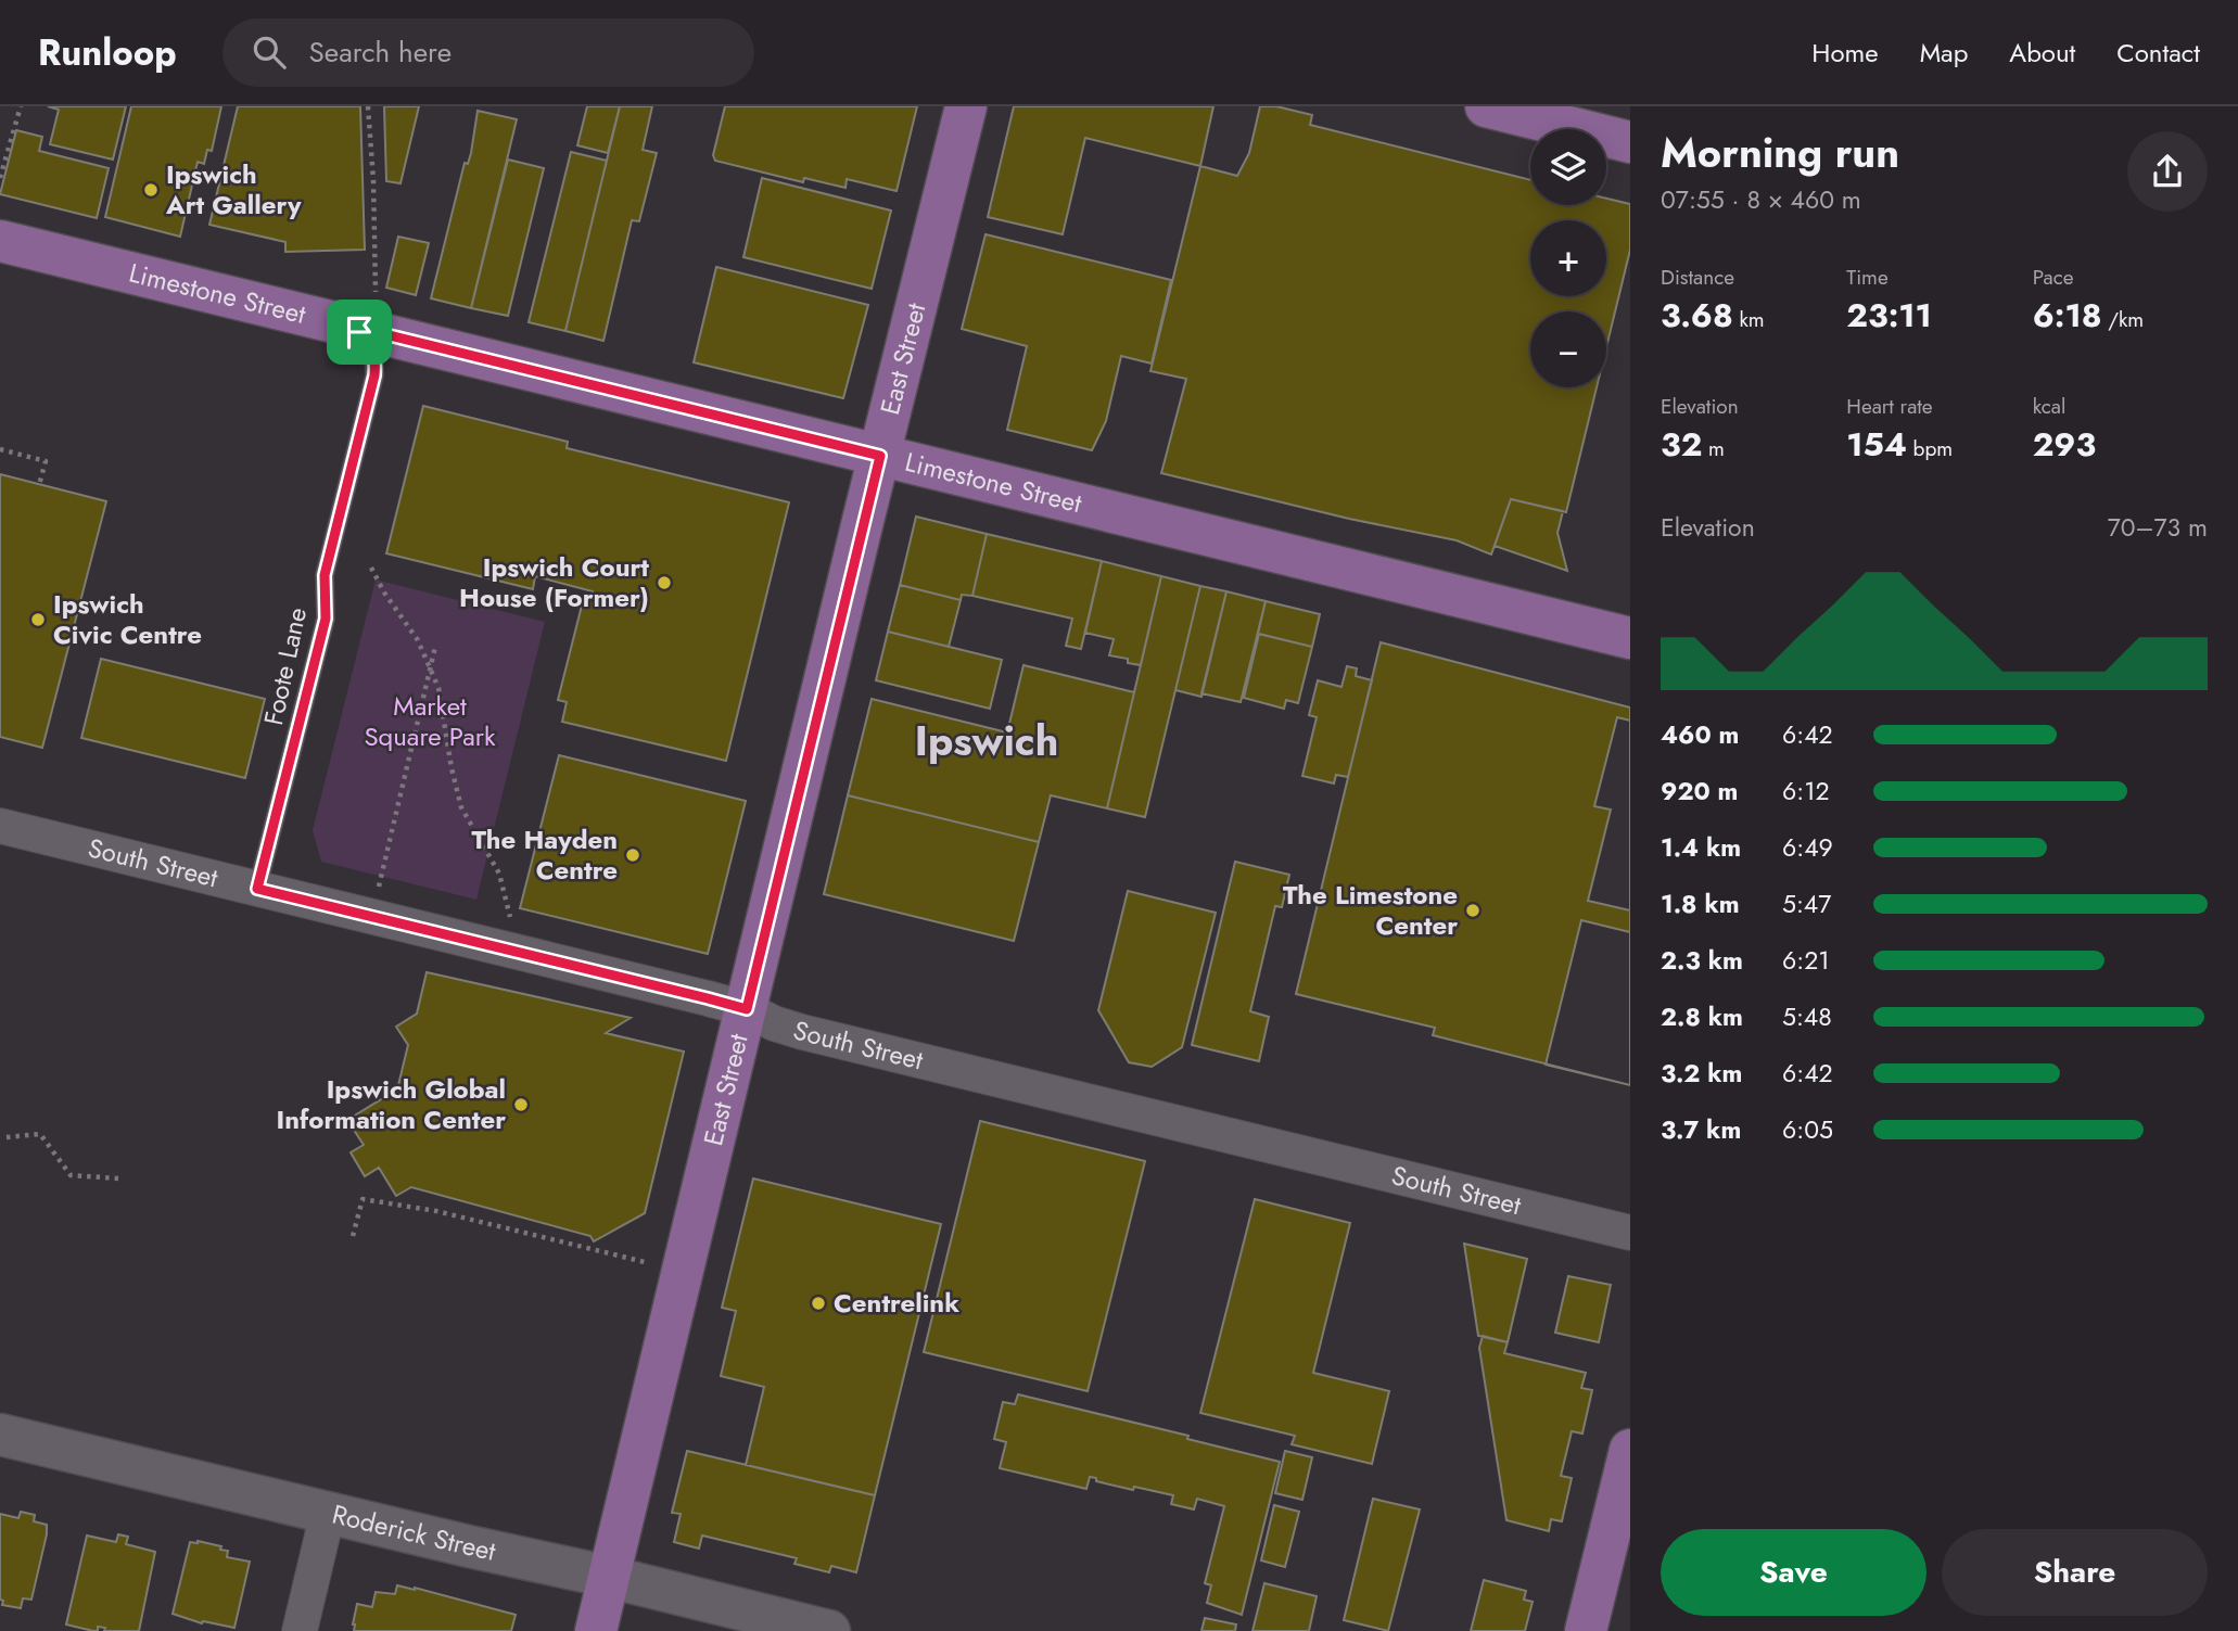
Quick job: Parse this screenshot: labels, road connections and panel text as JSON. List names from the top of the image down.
{
  "streets": {
    "main road": ["Limestone Street", "East Street"],
    "street": ["South Street", "Roderick Street"],
    "lane": ["Foote Lane"]
  },
  "crossings": [
    ["Limestone Street", "East Street"],
    ["Limestone Street", "Foote Lane"],
    ["East Street", "South Street"],
    ["East Street", "Roderick Street"],
    ["Foote Lane", "South Street"]
  ],
  "districts": ["Ipswich"],
  "parks": ["Market Square Park"],
  "places": [
    "Ipswich Art Gallery",
    "Ipswich Court House (Former)",
    "Ipswich Civic Centre",
    "The Hayden Centre",
    "The Limestone Center",
    "Ipswich Global Information Center",
    "Centrelink"
  ],
  "page": {
    "header": "Runloop",
    "search": "Search here",
    "nav": [
      "Home",
      "Map",
      "About",
      "Contact"
    ],
    "heading": ["Morning run", "07:55 · 8 × 460 m"],
    "map_buttons": ["+", "−"],
    "stats": [
      ["Distance", "3.68 km"],
      ["Time", "23:11"],
      ["Pace", "6:18 /km"],
      ["Elevation", "32 m"],
      ["Heart rate", "154 bpm"],
      ["kcal", "293"]
    ],
    "chart": ["Elevation", "70–73 m"],
    "list": [
      {
        "name": "460 m",
        "note": "6:42"
      },
      {
        "name": "920 m",
        "note": "6:12"
      },
      {
        "name": "1.4 km",
        "note": "6:49"
      },
      {
        "name": "1.8 km",
        "note": "5:47"
      },
      {
        "name": "2.3 km",
        "note": "6:21"
      },
      {
        "name": "2.8 km",
        "note": "5:48"
      },
      {
        "name": "3.2 km",
        "note": "6:42"
      },
      {
        "name": "3.7 km",
        "note": "6:05"
      }
    ],
    "buttons": ["Save", "Share"]
  }
}
